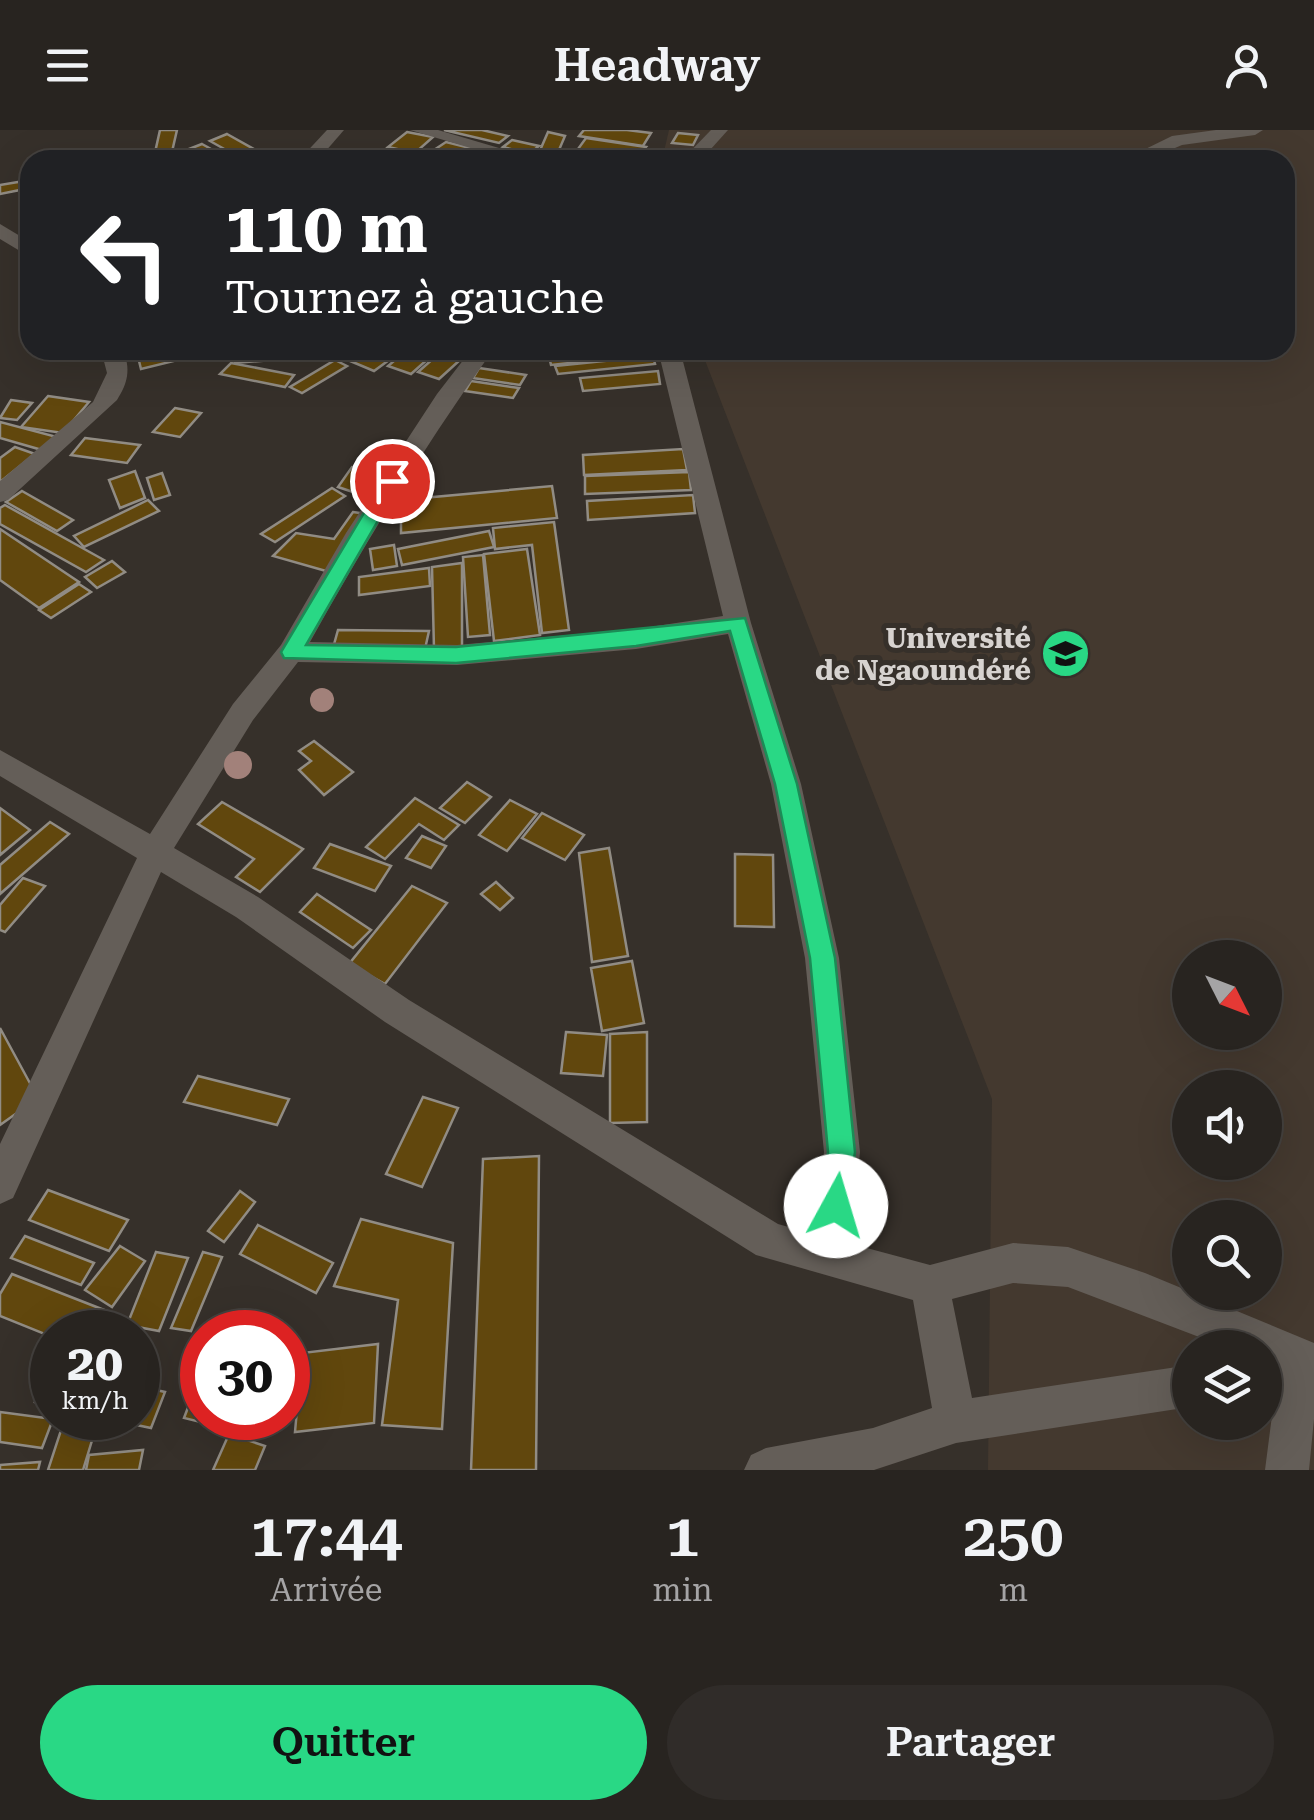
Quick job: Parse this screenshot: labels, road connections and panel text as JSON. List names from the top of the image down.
{
  "places": {
    "school or university": ["Université de Ngaoundéré"]
  },
  "north": "bottom right",
  "page": {
    "header": "Headway",
    "turn": ["110 m", "Tournez à gauche"],
    "speed": "20 km/h",
    "limit": "30",
    "eta": [
      "17:44",
      "Arrivée",
      "1",
      "min",
      "250",
      "m"
    ],
    "buttons": ["Quitter", "Partager"]
  }
}
